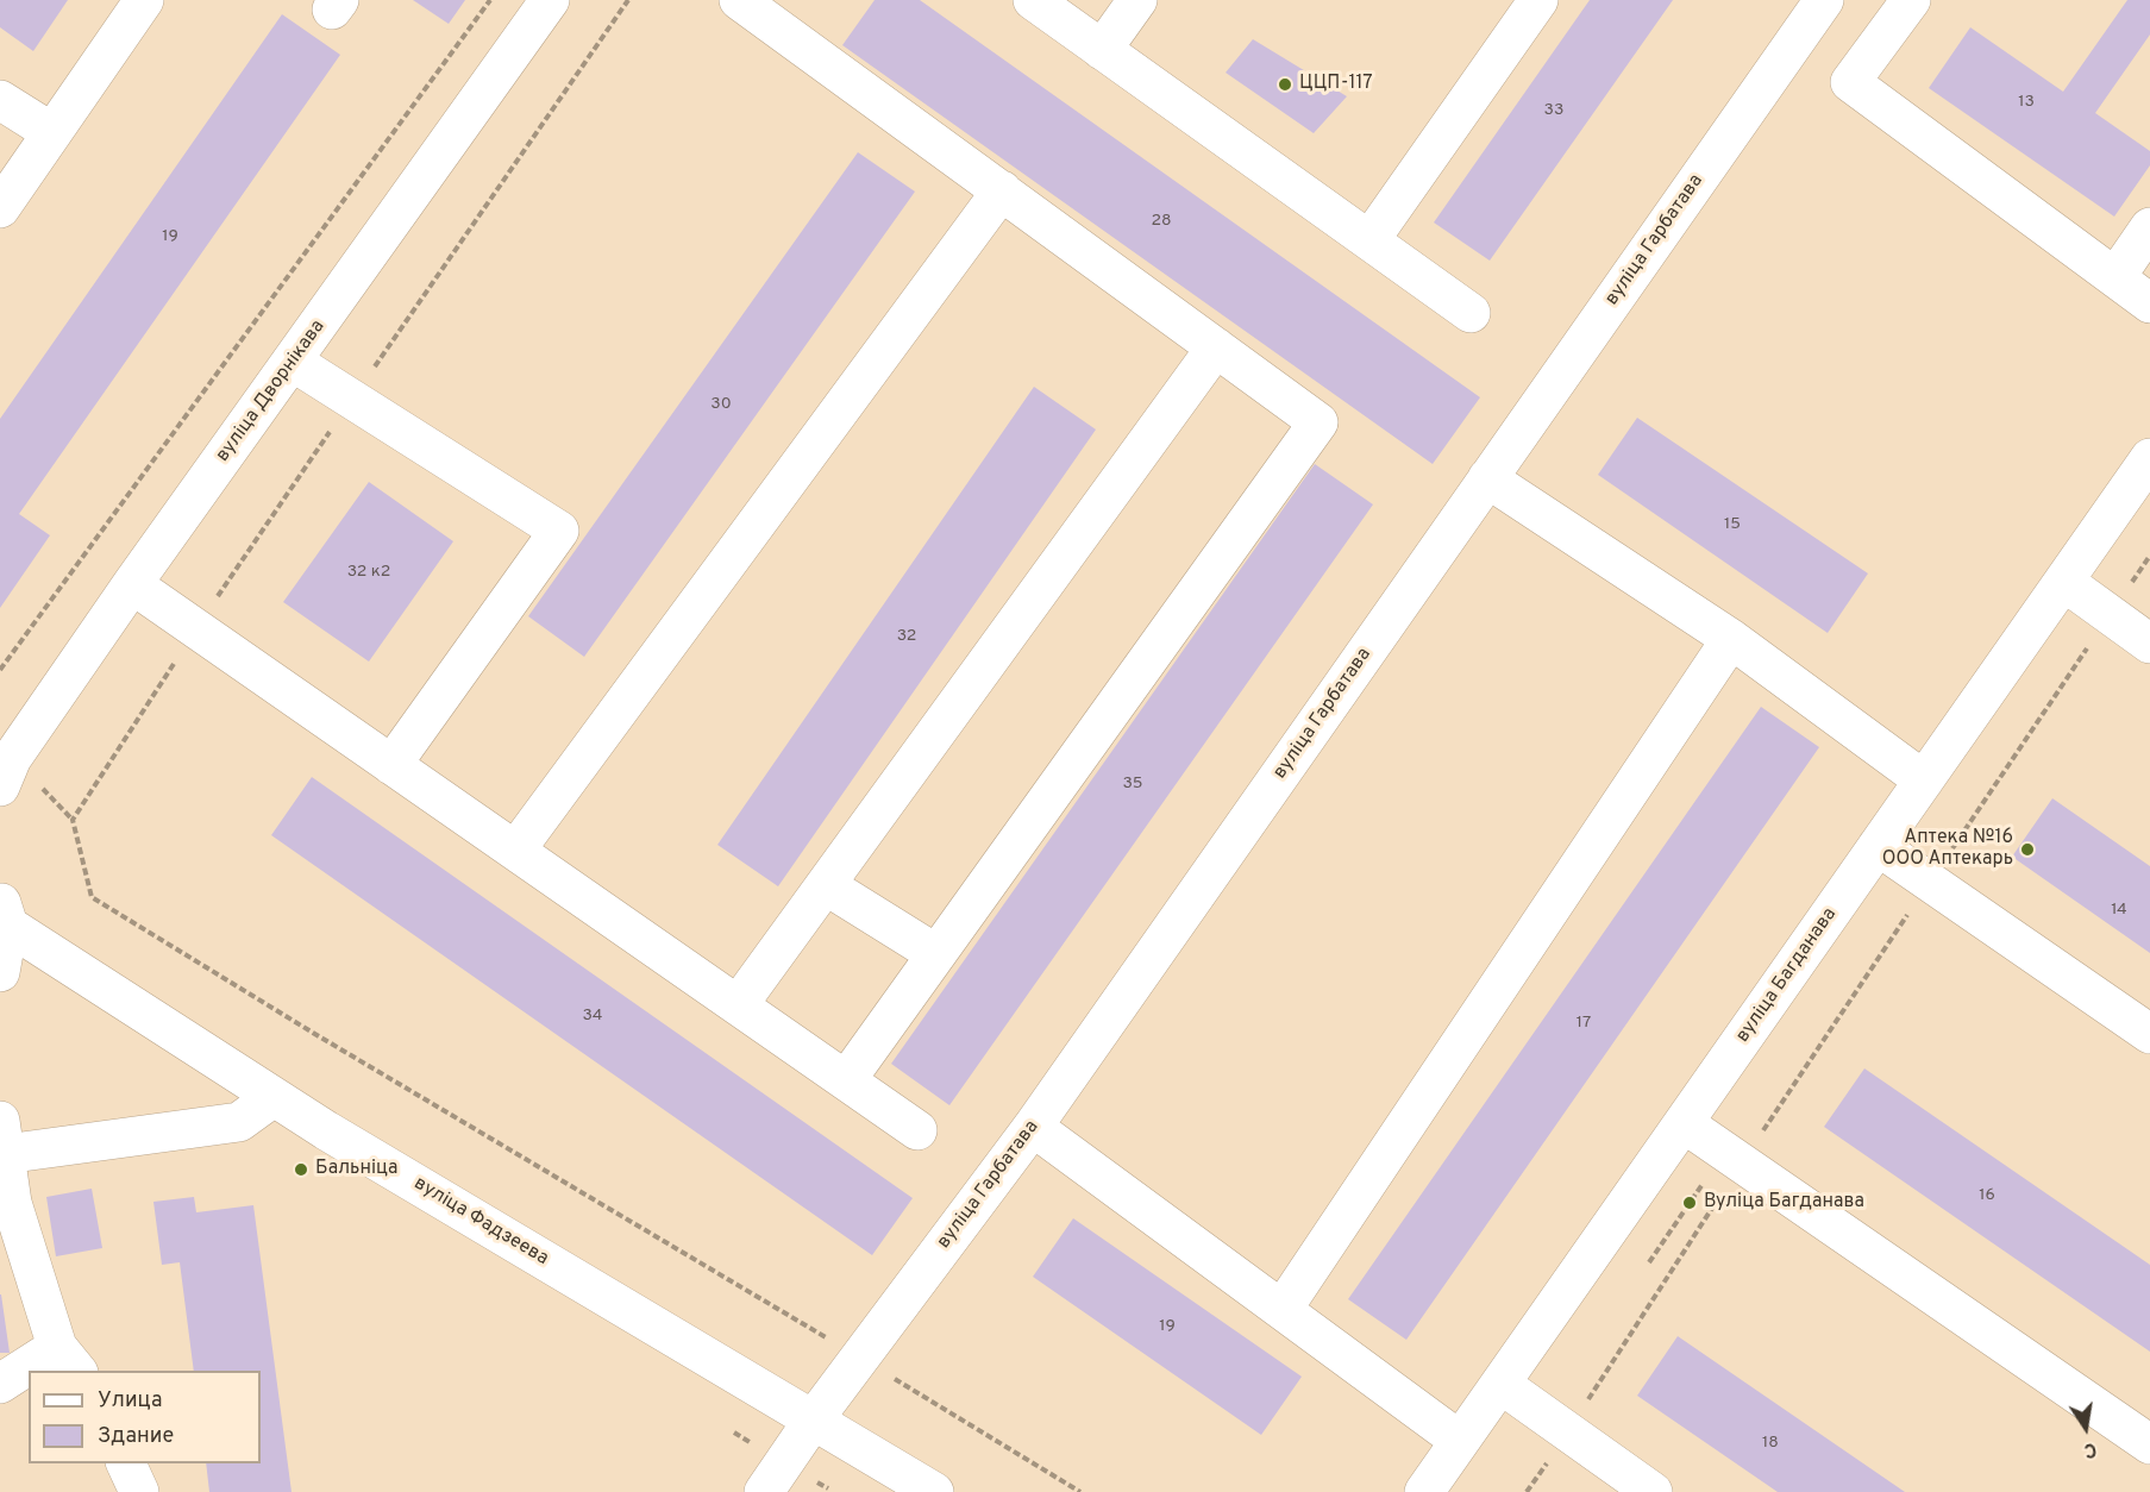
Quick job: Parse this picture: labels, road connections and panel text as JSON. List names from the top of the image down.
{
  "streets": {
    "street": [
      "вуліца Гарбатава",
      "вуліца Дворнікава",
      "вуліца Багданава",
      "вуліца Фадзеева"
    ]
  },
  "crossings": [
    ["вуліца Гарбатава", "вуліца Фадзеева"]
  ],
  "places": [
    "ЦЦП-117",
    "Аптека №16 ООО Аптекарь",
    "Бальніца",
    "Вуліца Багданава"
  ],
  "house_numbers": [
    "13",
    "33",
    "28",
    "19",
    "30",
    "15",
    "32 к2",
    "32",
    "35",
    "14",
    "34",
    "17",
    "16",
    "19",
    "18"
  ],
  "legend": ["Улица", "Здание"],
  "north": "bottom"
}
